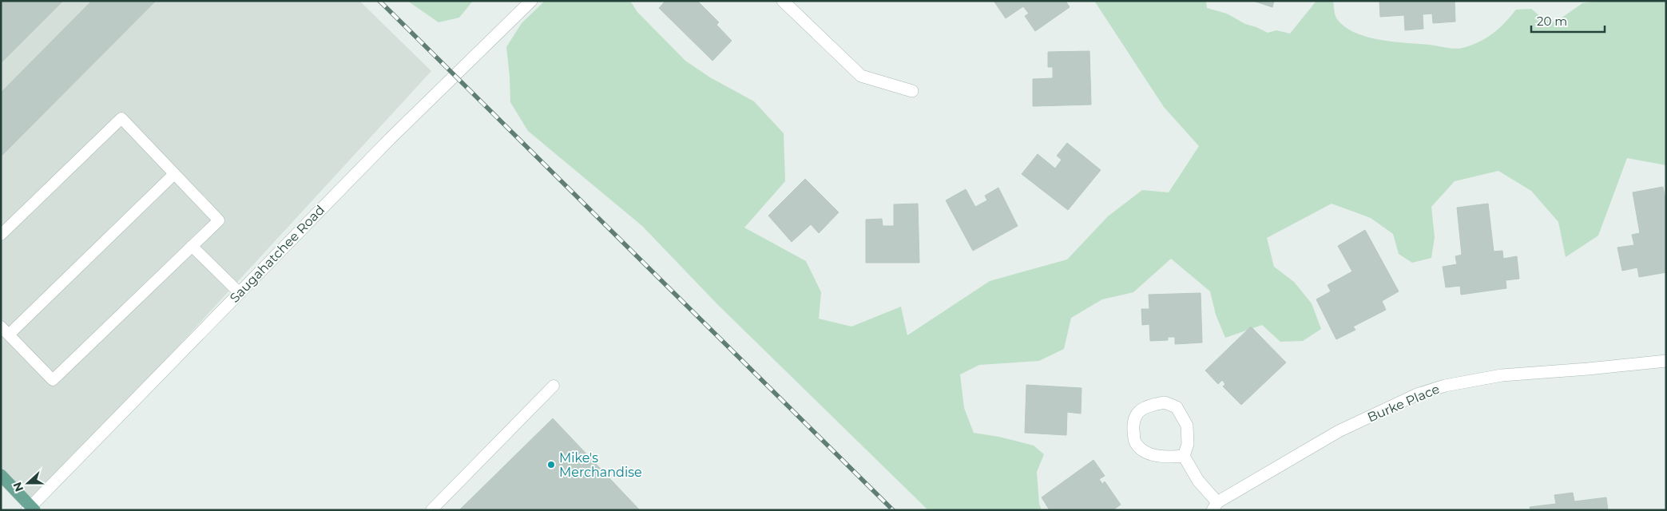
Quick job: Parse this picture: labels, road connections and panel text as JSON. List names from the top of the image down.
{
  "streets": {
    "street": ["Saugahatchee Road", "Burke Place"]
  },
  "places": ["Mike's Merchandise"],
  "scale_bar": "20 m",
  "north": "left"
}
